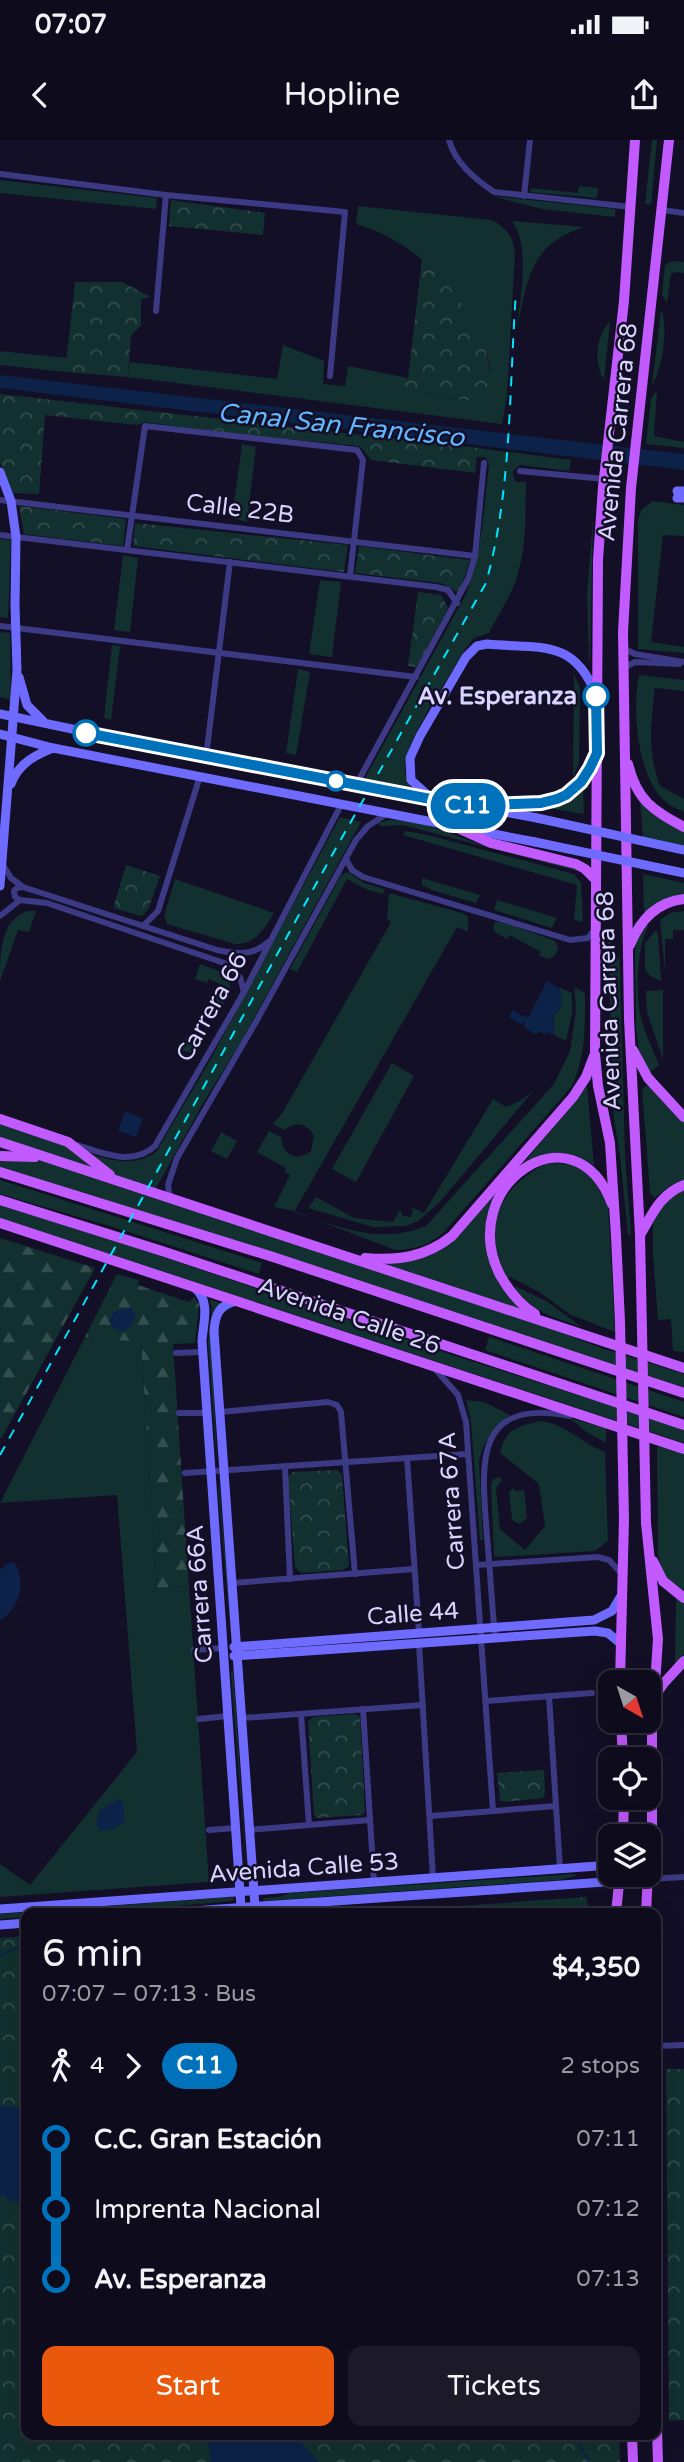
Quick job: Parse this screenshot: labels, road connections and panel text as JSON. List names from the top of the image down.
{
  "streets": {
    "main road": ["Avenida Carrera 68", "Avenida Calle 26"],
    "street": [
      "Calle 22B",
      "Carrera 66",
      "Carrera 67A",
      "Carrera 66A",
      "Calle 44",
      "Avenida Calle 53"
    ]
  },
  "crossings": [
    ["Avenida Carrera 68", "Calle 44"],
    ["Avenida Calle 26", "Carrera 67A"],
    ["Avenida Calle 26", "Carrera 66A"],
    ["Carrera 67A", "Calle 44"],
    ["Carrera 66A", "Calle 44"],
    ["Carrera 66A", "Avenida Calle 53"]
  ],
  "water": ["Canal San Francisco"],
  "places": ["Av. Esperanza"],
  "lines": ["bus line C11"],
  "north": "bottom right",
  "page": {
    "status": "07:07",
    "header": "Hopline",
    "on_map": "C11",
    "heading": ["6 min", "07:07 – 07:13 · Bus", "$4,350"],
    "legs": ["4", "C11", "2 stops"],
    "list": [
      {
        "name": "C.C. Gran Estación",
        "value": "07:11"
      },
      {
        "name": "Imprenta Nacional",
        "value": "07:12"
      },
      {
        "name": "Av. Esperanza",
        "value": "07:13"
      }
    ],
    "buttons": ["Start", "Tickets"]
  }
}
